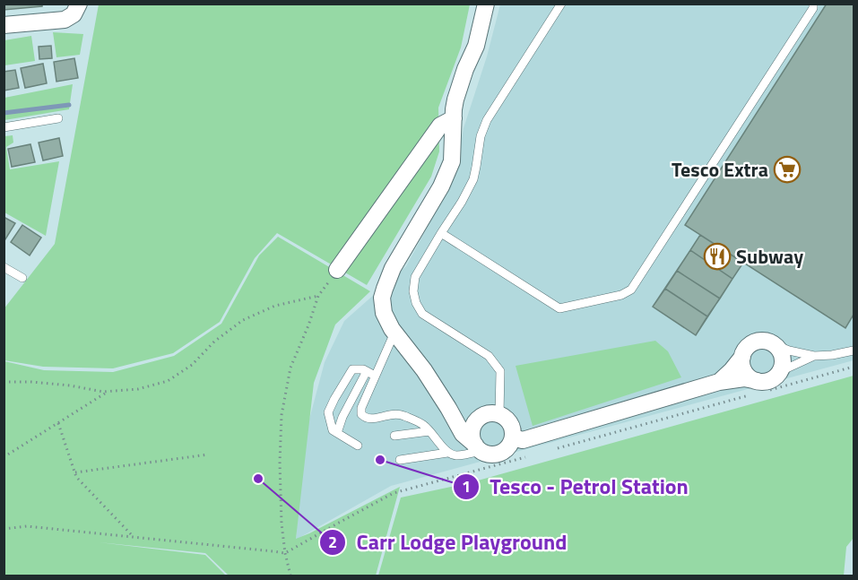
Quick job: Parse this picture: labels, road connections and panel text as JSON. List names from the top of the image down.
{
  "places": {
    "supermarket": ["Tesco Extra"],
    "restaurant": ["Subway"],
    "other": ["Tesco - Petrol Station", "Carr Lodge Playground"]
  }
}
